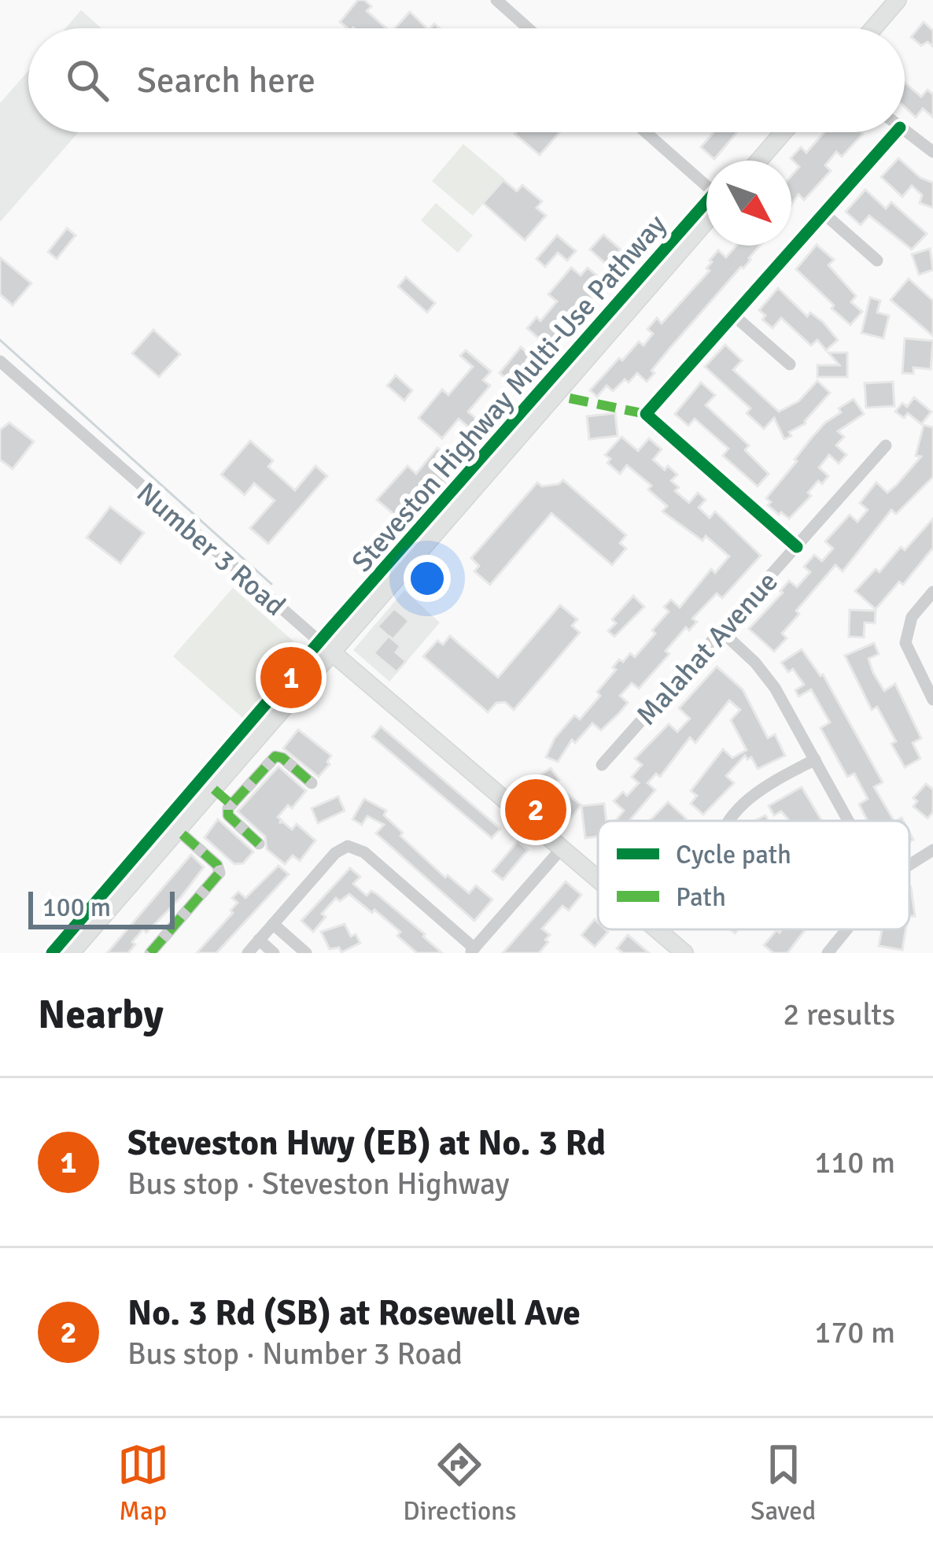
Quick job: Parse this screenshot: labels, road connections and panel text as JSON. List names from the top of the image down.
{
  "streets": {
    "main road": ["Number 3 Road"],
    "street": ["Malahat Avenue"],
    "cycle path": ["Steveston Highway Multi-Use Pathway"]
  },
  "legend": ["Cycle path", "Path"],
  "scale_bar": "100 m",
  "north": "bottom right",
  "page": {
    "search": "Search here",
    "pins": ["1", "2"],
    "scale": "100 m",
    "heading": ["Nearby", "2 results"],
    "list": [
      {
        "mark": "1",
        "name": "Steveston Hwy (EB) at No. 3 Rd",
        "note": "Bus stop · Steveston Highway",
        "value": "110 m"
      },
      {
        "mark": "2",
        "name": "No. 3 Rd (SB) at Rosewell Ave",
        "note": "Bus stop · Number 3 Road",
        "value": "170 m"
      }
    ],
    "nav": ["Map", "Directions", "Saved"]
  }
}
